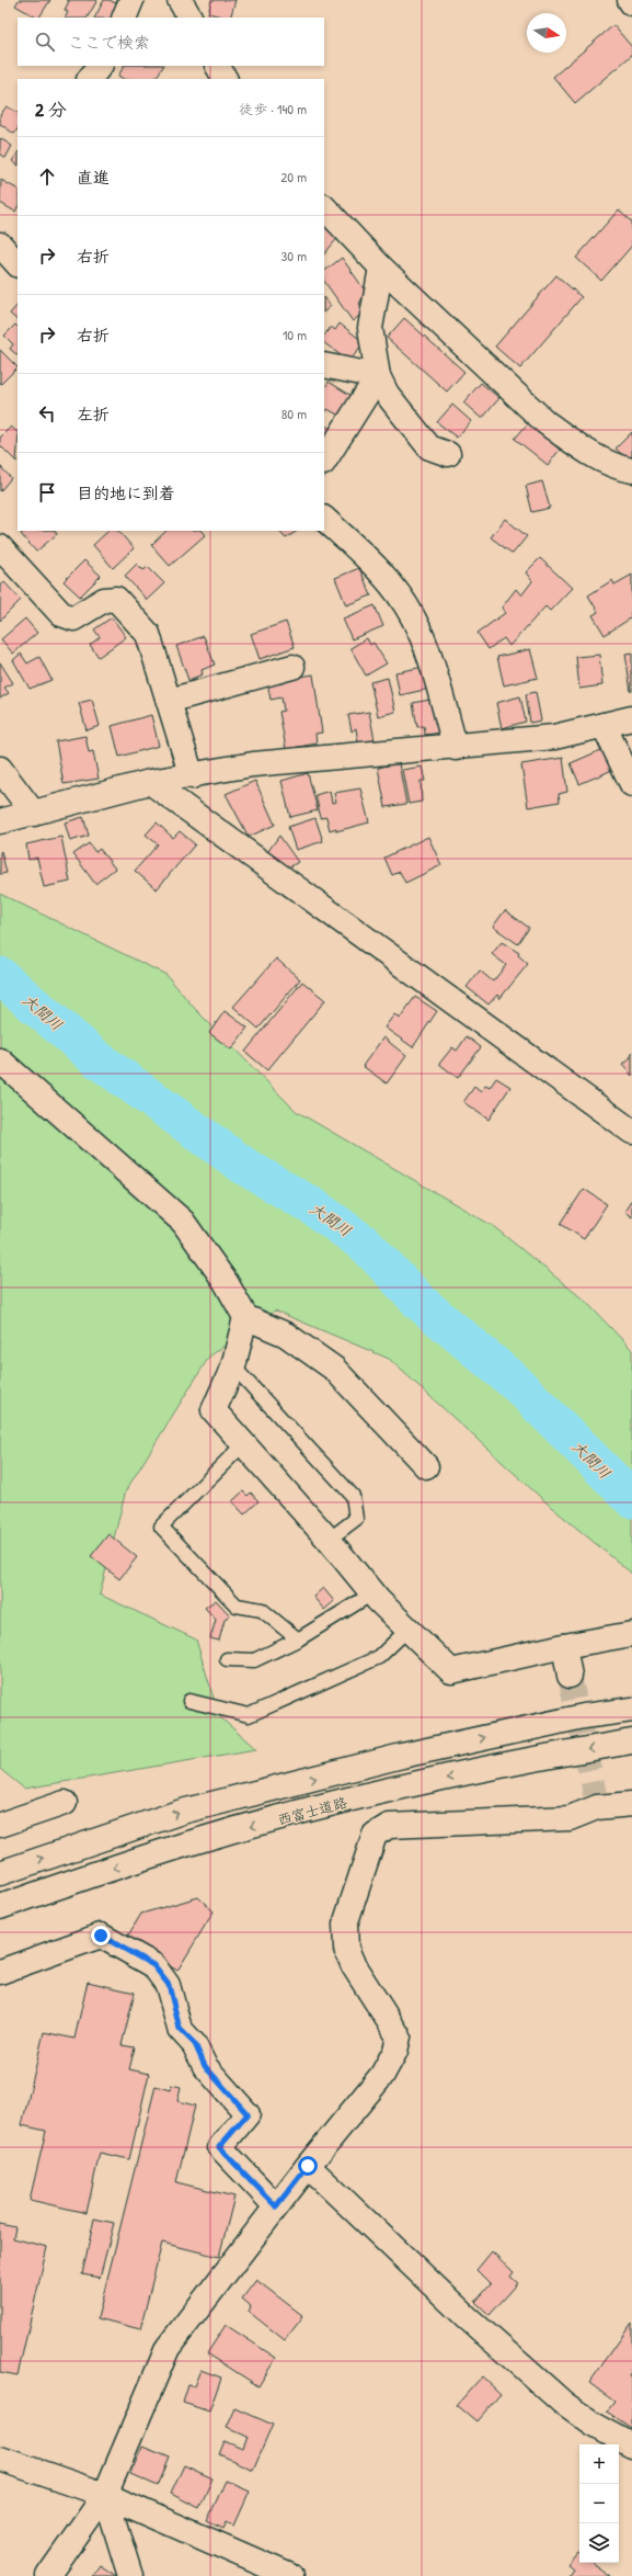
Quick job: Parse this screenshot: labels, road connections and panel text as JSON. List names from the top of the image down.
{
  "streets": {
    "main road": ["西富士道路"]
  },
  "water": ["大間川"],
  "north": "right",
  "page": {
    "search": "ここで検索",
    "heading": ["2 分", "徒歩 · 140 m"],
    "list": [
      ["直進", "20 m"],
      ["右折", "30 m"],
      ["右折", "10 m"],
      ["左折", "80 m"],
      "目的地に到着"
    ],
    "map_buttons": ["+", "−"]
  }
}
